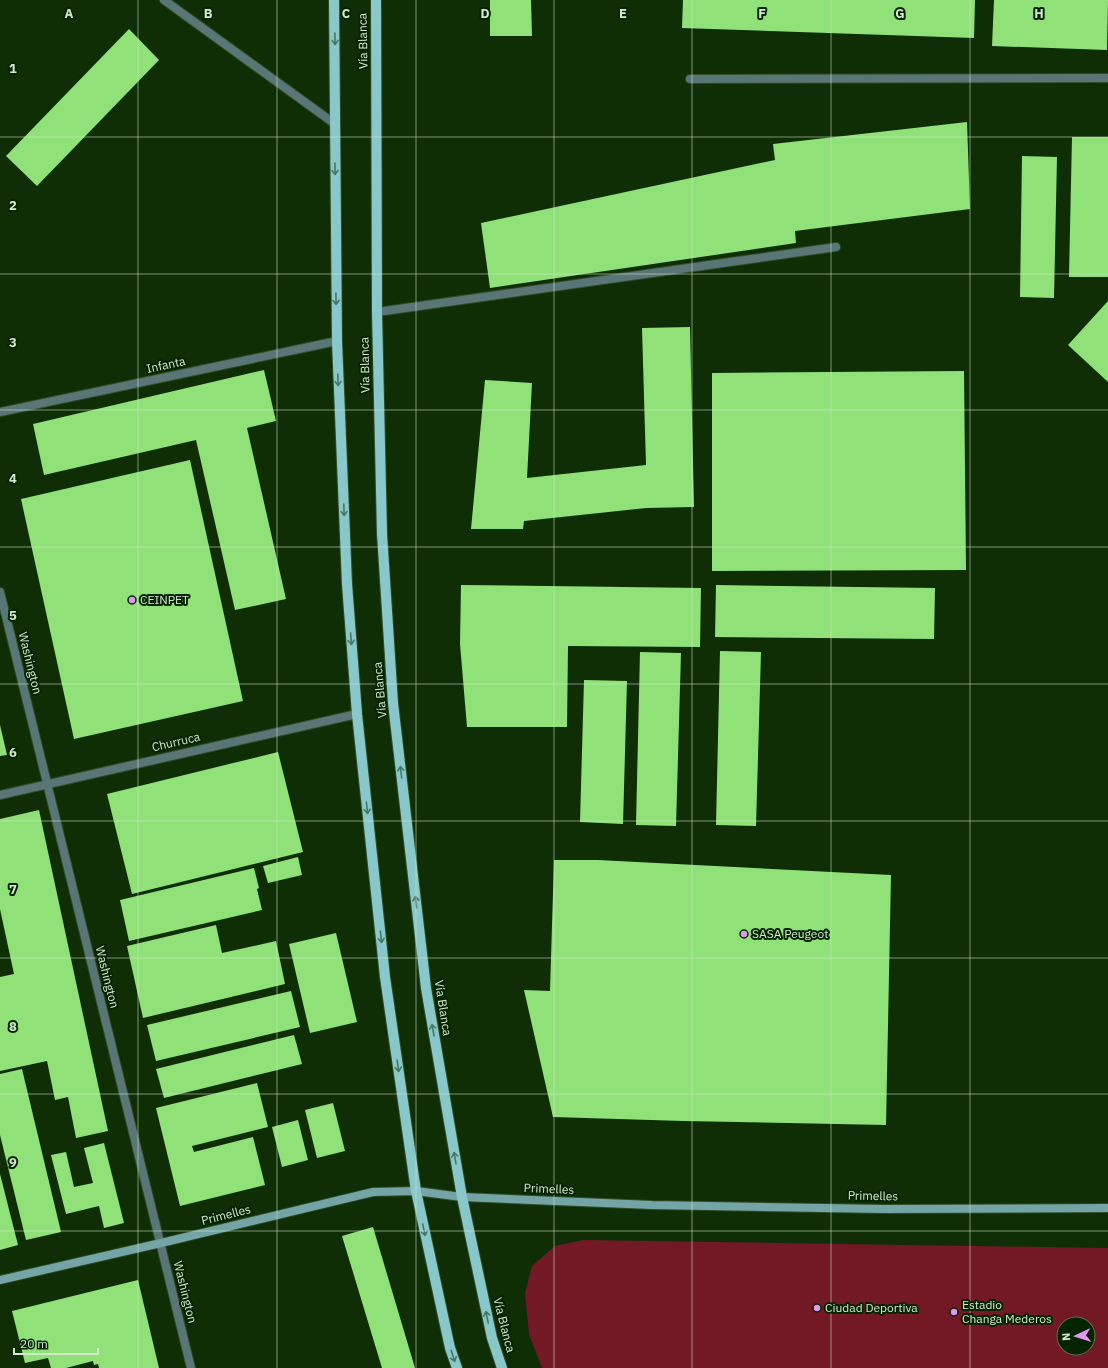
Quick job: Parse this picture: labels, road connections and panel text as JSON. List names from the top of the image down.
{
  "streets": {
    "main road": ["Vía Blanca", "Primelles"],
    "street": ["Infanta", "Washington", "Churruca"]
  },
  "crossings": [
    ["Vía Blanca", "Infanta"],
    ["Vía Blanca", "Churruca"],
    ["Vía Blanca", "Primelles"],
    ["Washington", "Churruca"],
    ["Washington", "Primelles"]
  ],
  "places": [
    "CEINPET",
    "SASA Peugeot",
    "Ciudad Deportiva",
    "Estadio Changa Mederos"
  ],
  "scale_bar": "20 m",
  "north": "left",
  "grid": {
    "columns": [
      "A",
      "B",
      "C",
      "D",
      "E",
      "F",
      "G",
      "H"
    ],
    "rows": [
      "1",
      "2",
      "3",
      "4",
      "5",
      "6",
      "7",
      "8",
      "9"
    ]
  }
}
